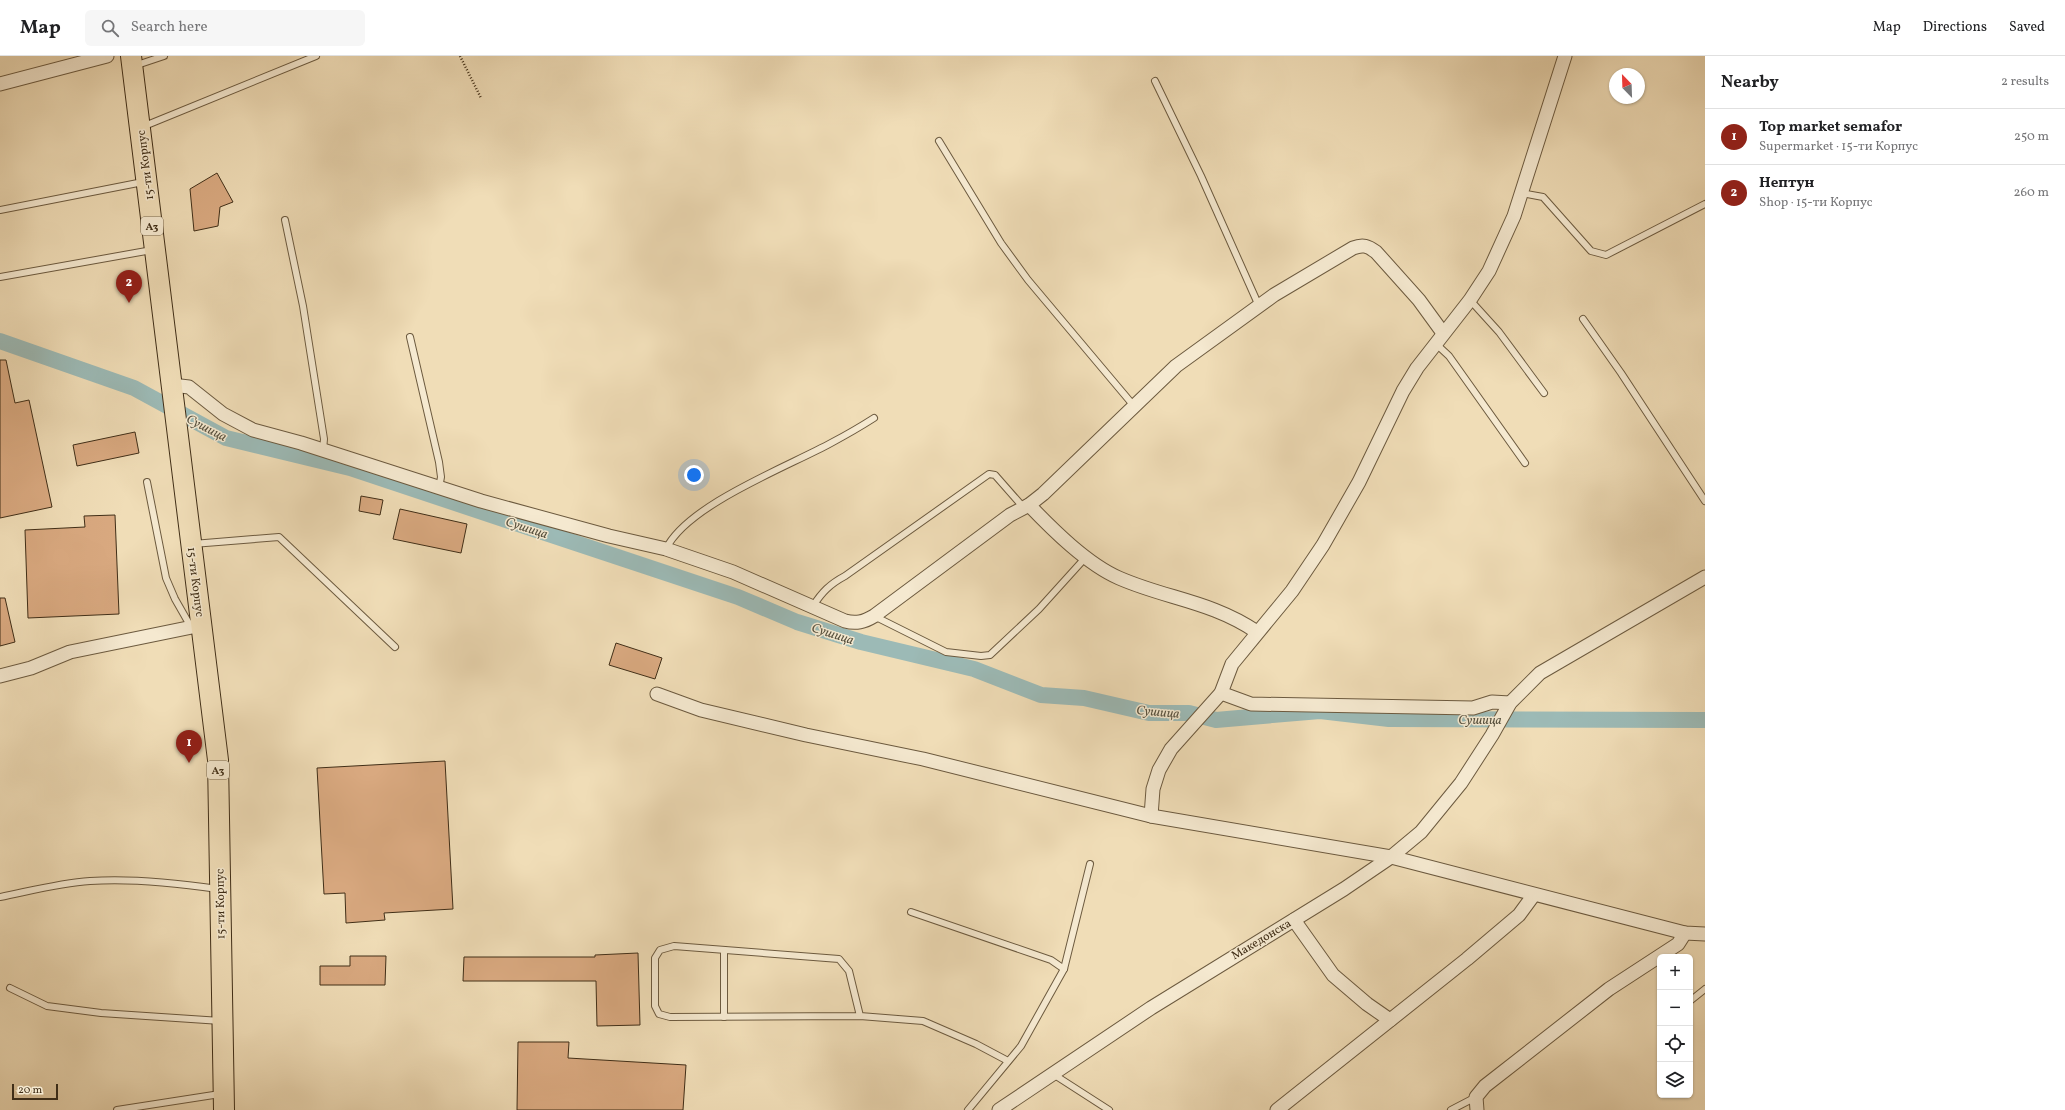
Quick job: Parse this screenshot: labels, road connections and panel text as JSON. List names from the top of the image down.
{
  "streets": {
    "main road": ["15-ти Корпус", "A3"],
    "street": ["Македонска"]
  },
  "water": ["Сушица"],
  "scale_bar": "20 m",
  "north": "top left",
  "page": {
    "header": "Map",
    "search": "Search here",
    "nav": ["Map", "Directions", "Saved"],
    "heading": ["Nearby", "2 results"],
    "list": [
      {
        "mark": "1",
        "name": "Top market semafor",
        "note": "Supermarket · 15-ти Корпус",
        "value": "250 m"
      },
      {
        "mark": "2",
        "name": "Нептун",
        "note": "Shop · 15-ти Корпус",
        "value": "260 m"
      }
    ],
    "pins": ["2", "1"],
    "map_buttons": ["+", "−"],
    "scale": "20 m"
  }
}
